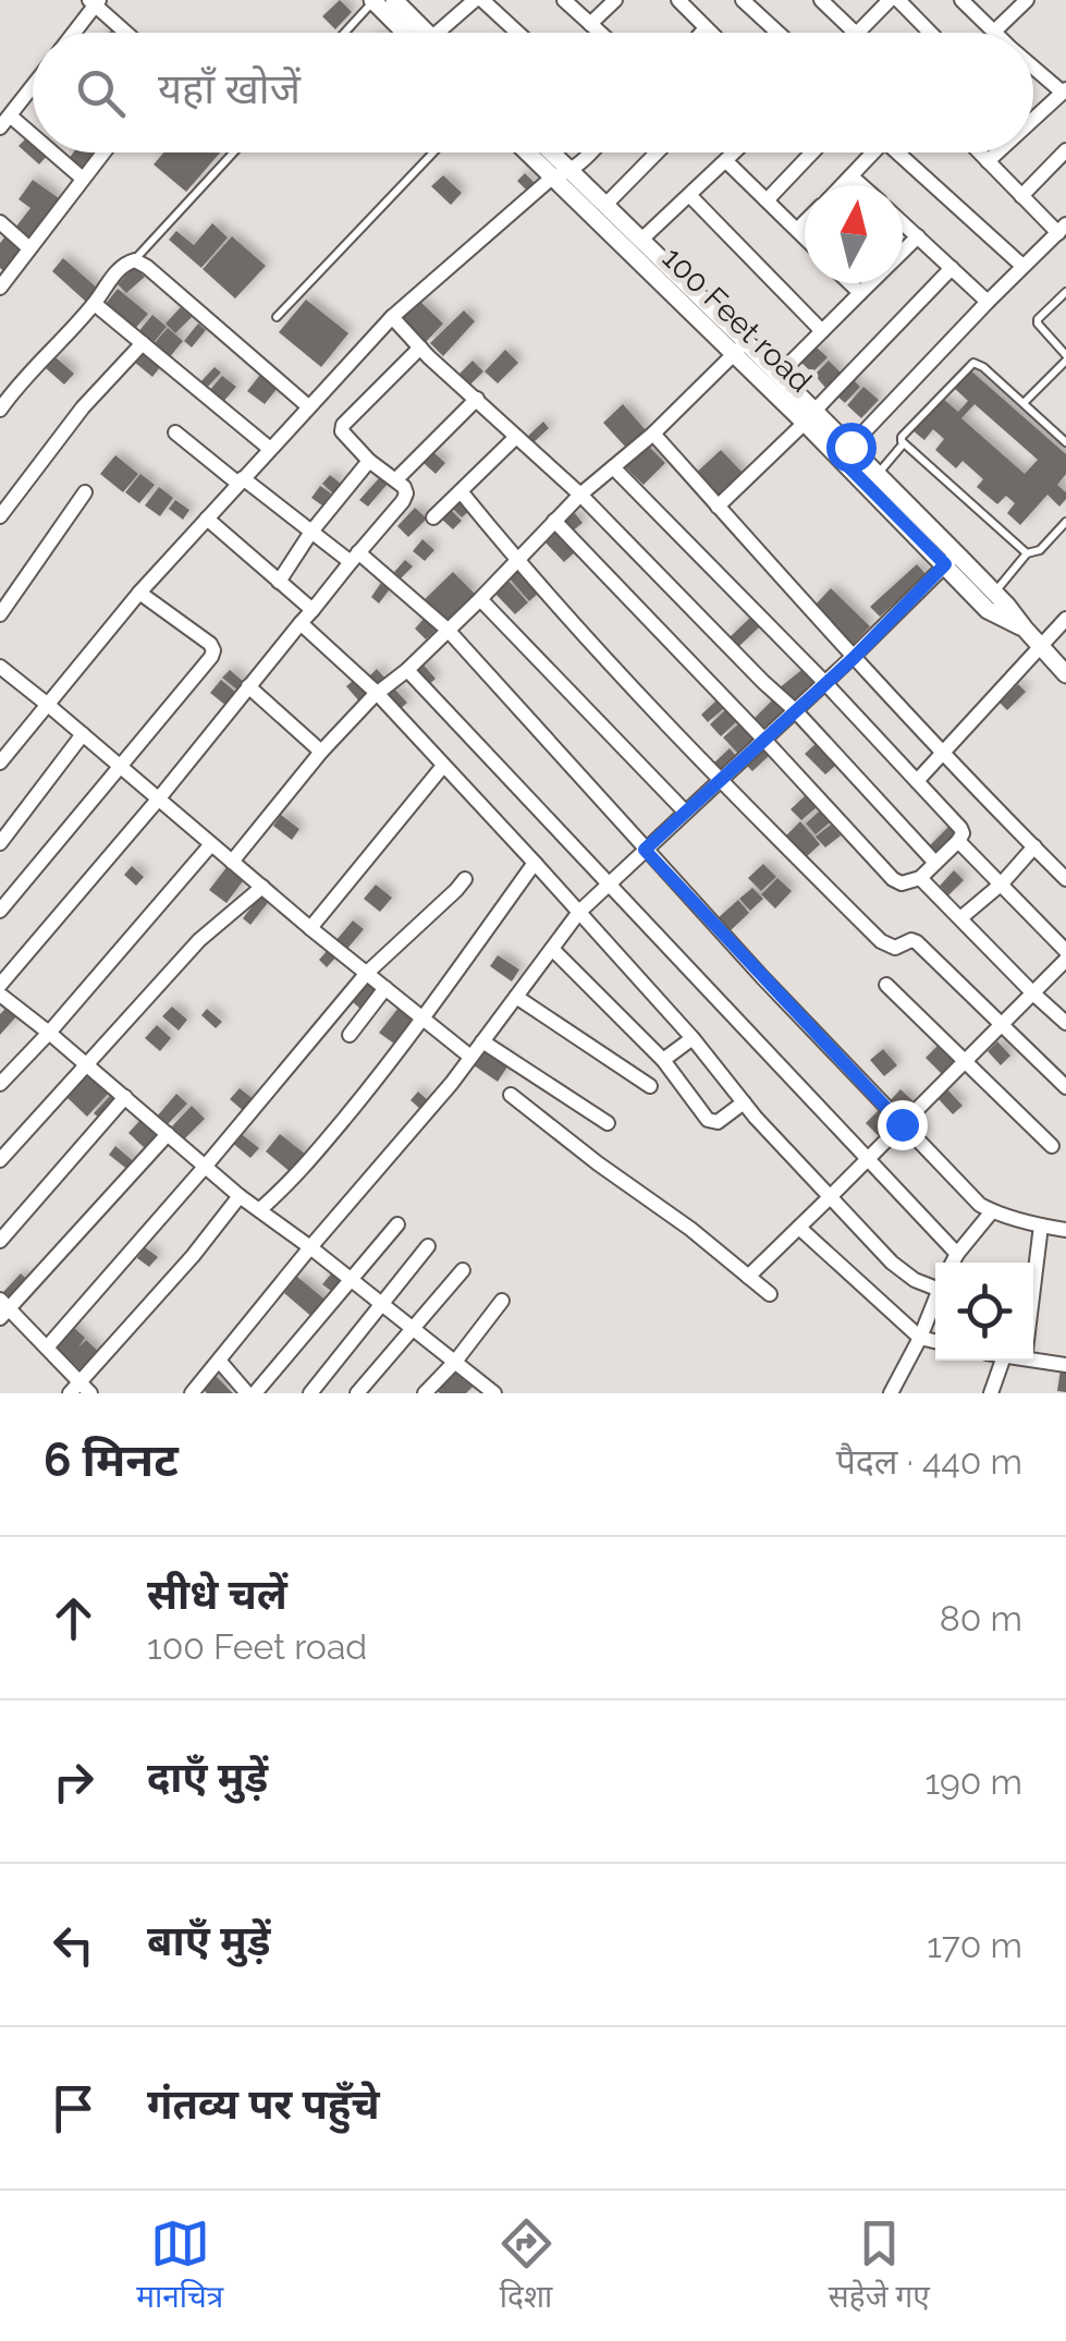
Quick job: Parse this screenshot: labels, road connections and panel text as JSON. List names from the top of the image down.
{
  "streets": {
    "street": ["100 Feet road"]
  },
  "north": "top",
  "page": {
    "search": "यहाँ खोजें",
    "heading": ["6 मिनट", "पैदल · 440 m"],
    "list": [
      ["सीधे चलें", "100 Feet road", "80 m"],
      ["दाएँ मुड़ें", "190 m"],
      ["बाएँ मुड़ें", "170 m"],
      "गंतव्य पर पहुँचे"
    ],
    "nav": ["मानचित्र", "दिशा", "सहेजे गए"]
  }
}
